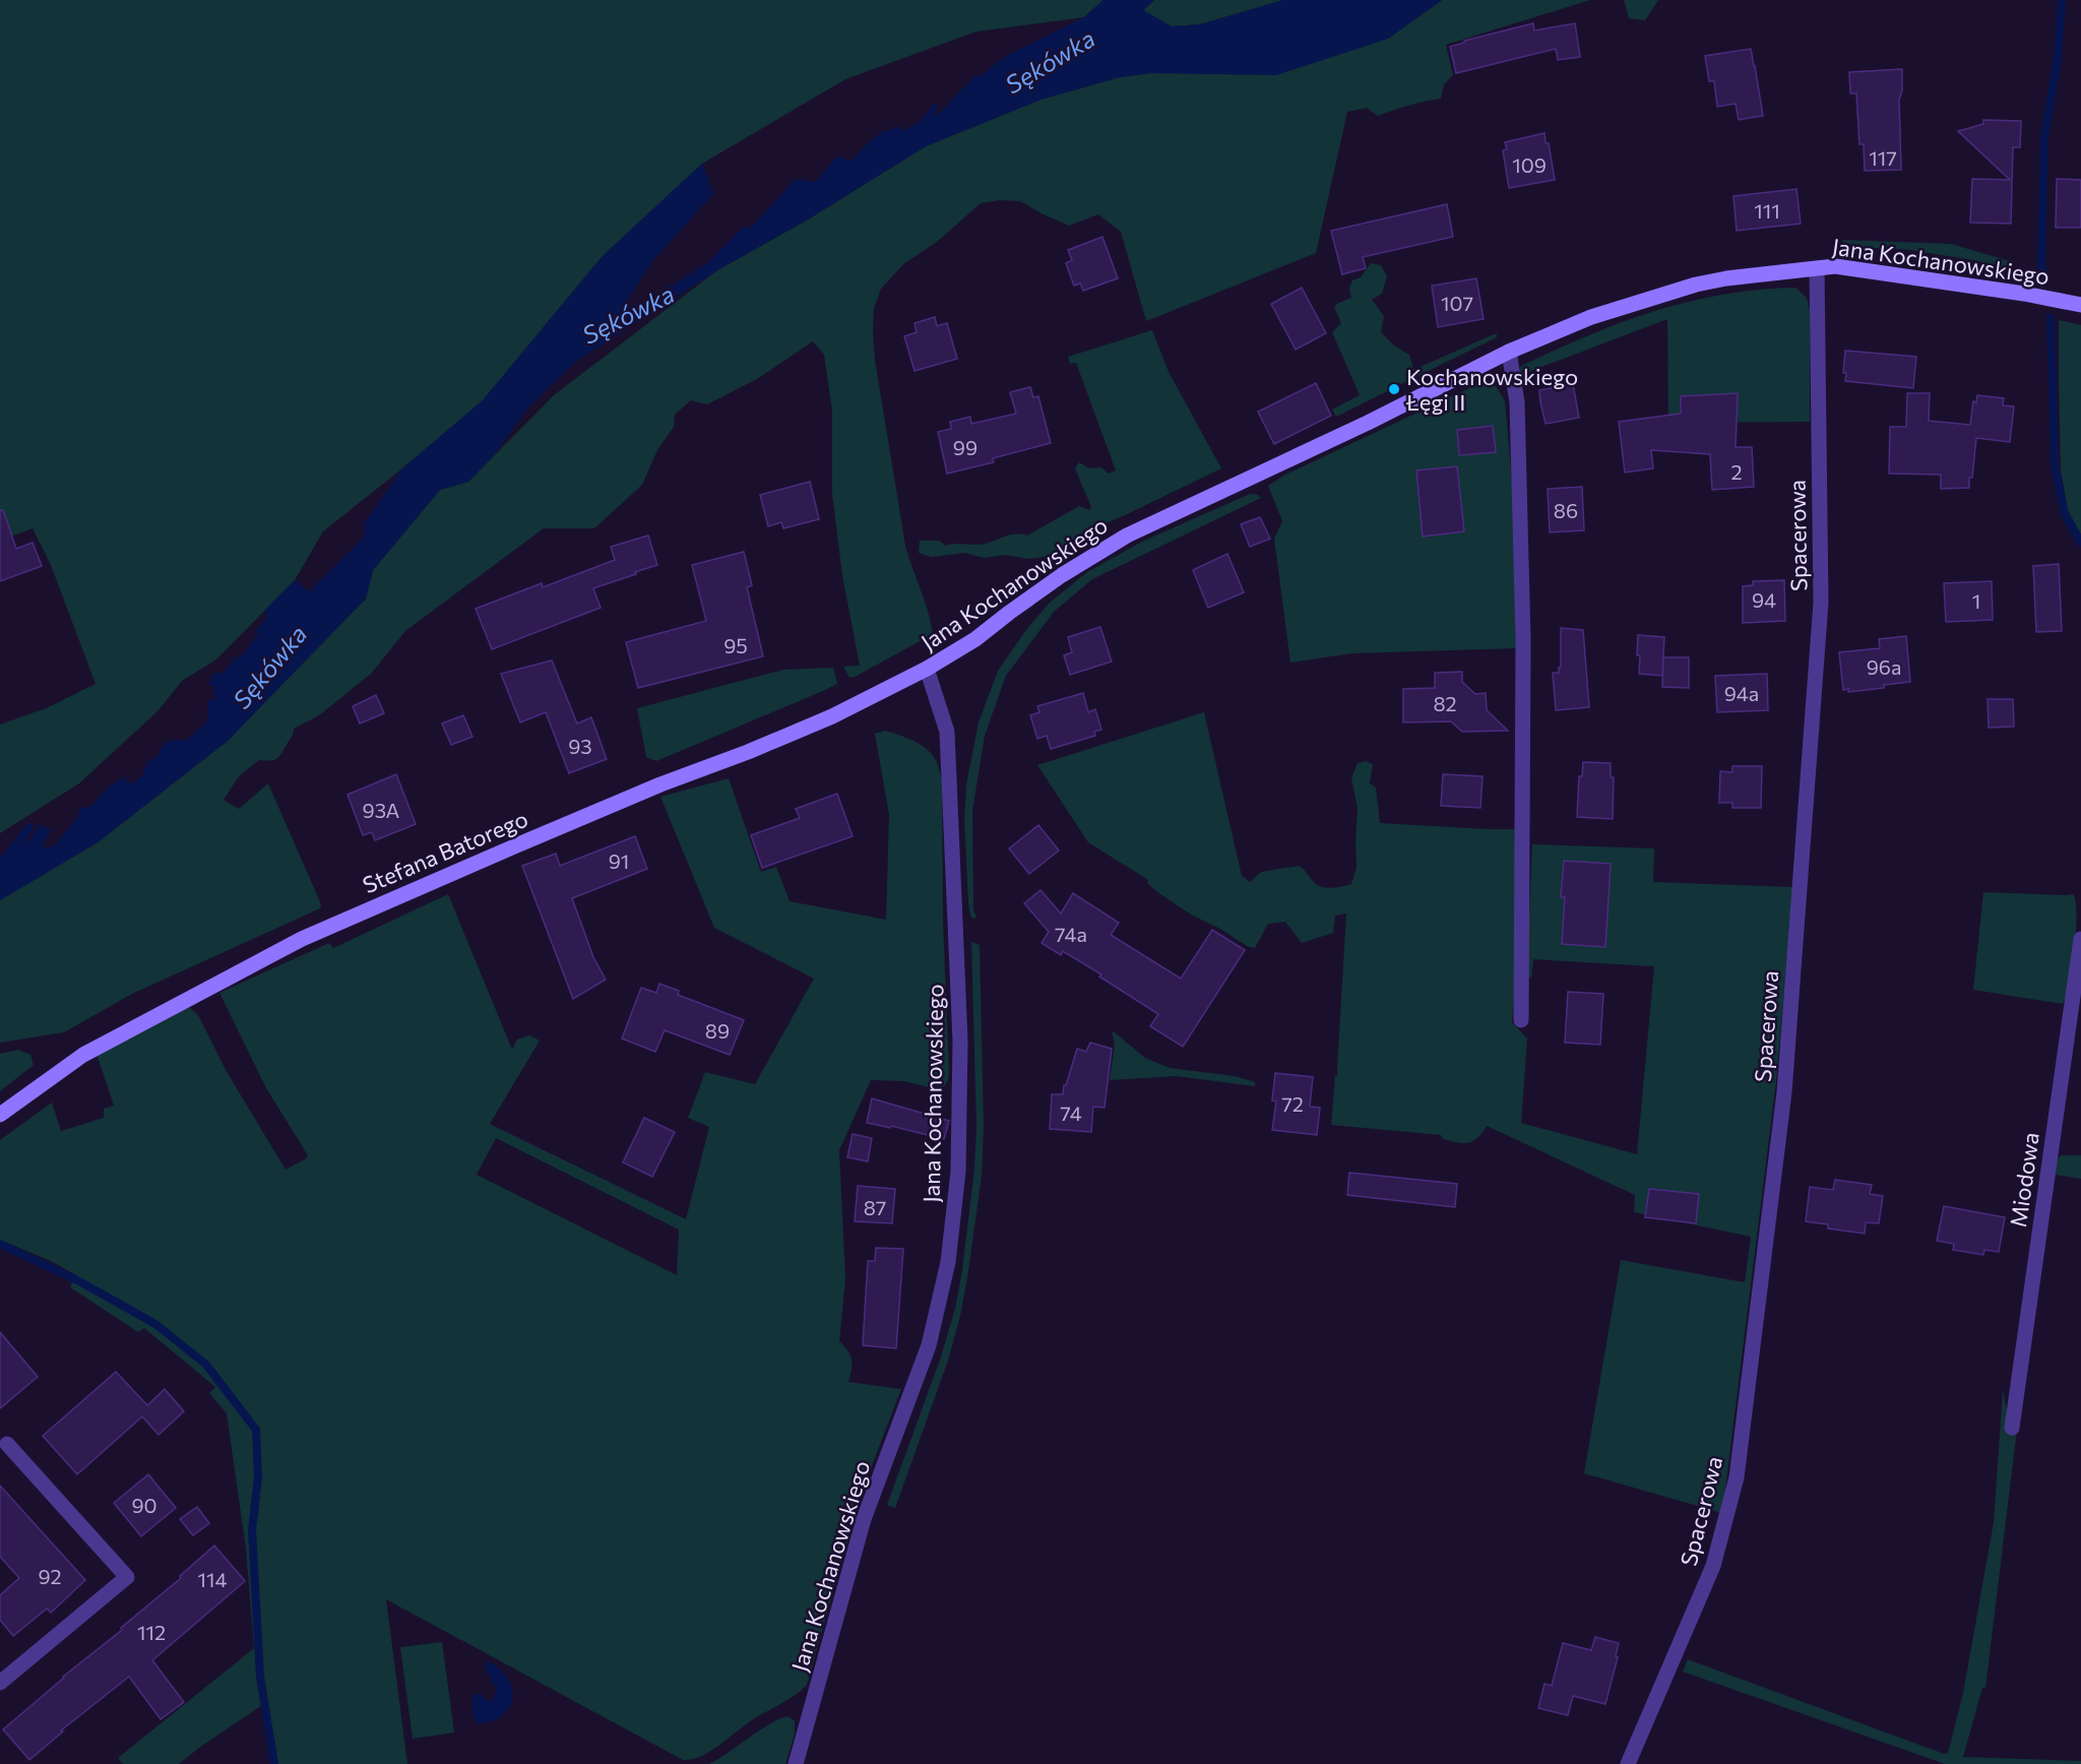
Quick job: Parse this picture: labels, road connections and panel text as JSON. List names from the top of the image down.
{
  "streets": {
    "street": [
      "Jana Kochanowskiego",
      "Spacerowa",
      "Stefana Batorego",
      "Miodowa"
    ]
  },
  "crossings": [
    ["Jana Kochanowskiego", "Spacerowa"],
    ["Jana Kochanowskiego", "Stefana Batorego"]
  ],
  "water": ["Sękówka"],
  "places": ["Kochanowskiego Łęgi II"],
  "house_numbers": [
    "117",
    "109",
    "111",
    "107",
    "99",
    "2",
    "86",
    "94",
    "1",
    "95",
    "96a",
    "94a",
    "82",
    "93",
    "93A",
    "91",
    "74a",
    "89",
    "72",
    "74",
    "87",
    "90",
    "92",
    "114",
    "112"
  ]
}
